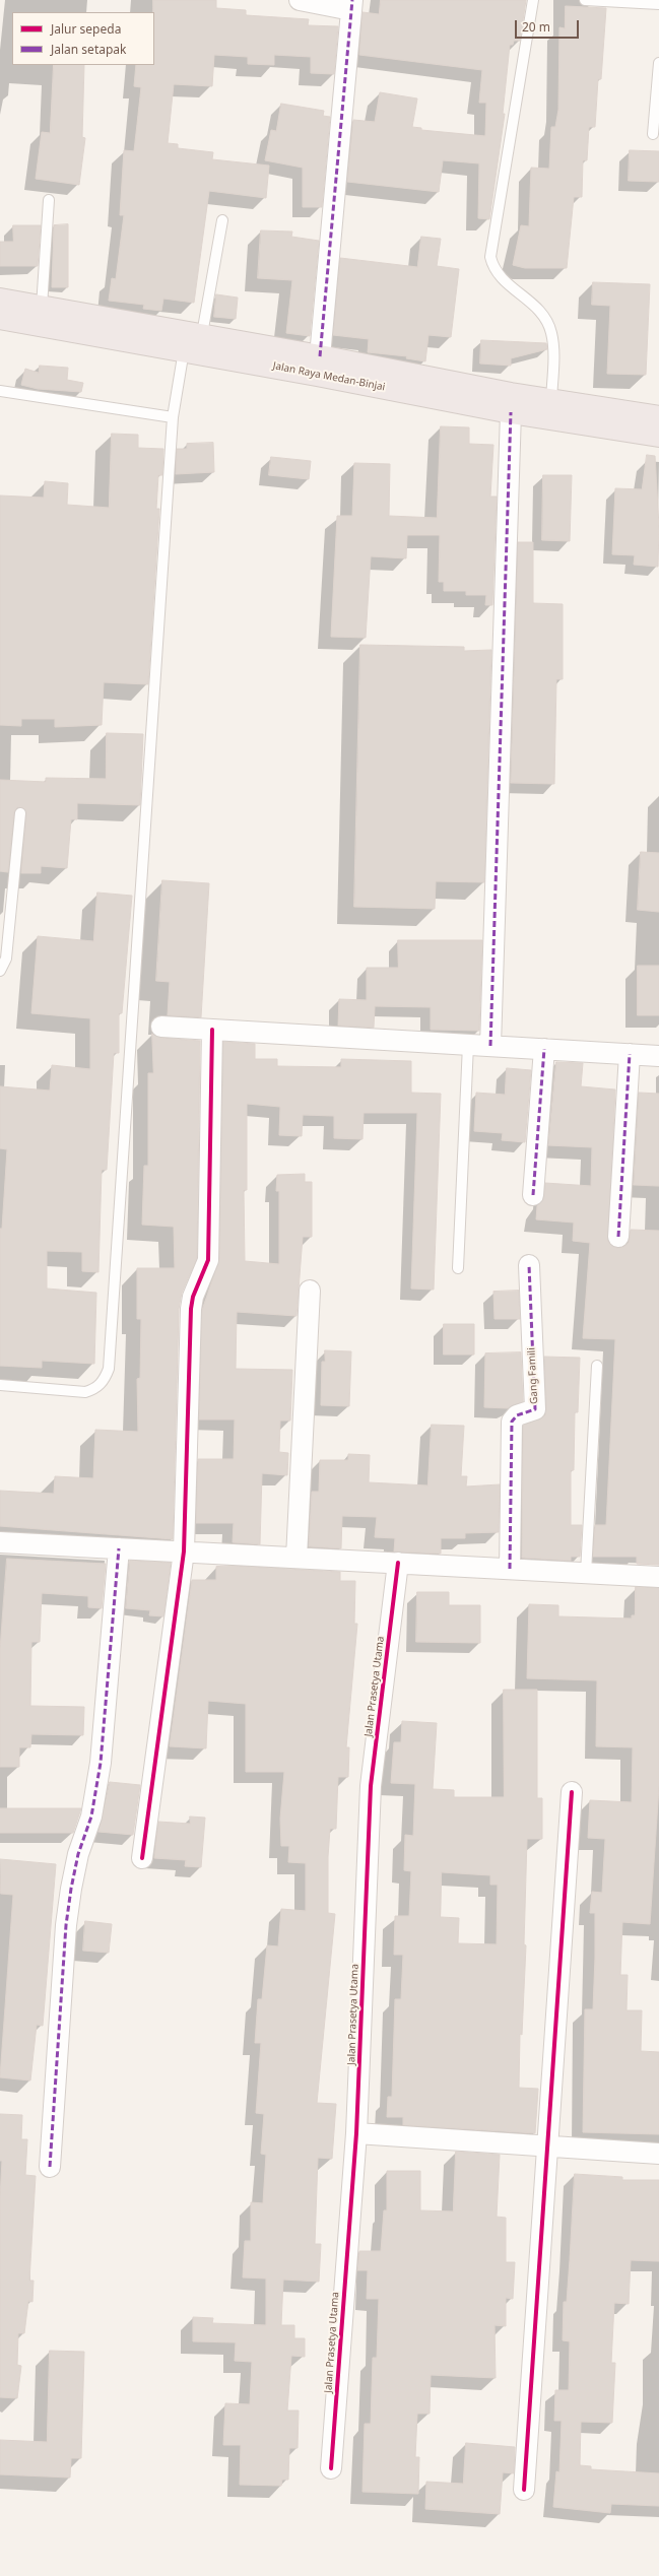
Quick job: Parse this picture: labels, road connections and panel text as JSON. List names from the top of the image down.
{
  "streets": {
    "highway": ["Jalan Raya Medan-Binjai"],
    "street": ["Gang Famili", "Jalan Prasetya Utama"]
  },
  "legend": ["Jalur sepeda", "Jalan setapak"],
  "scale_bar": "20 m"
}
